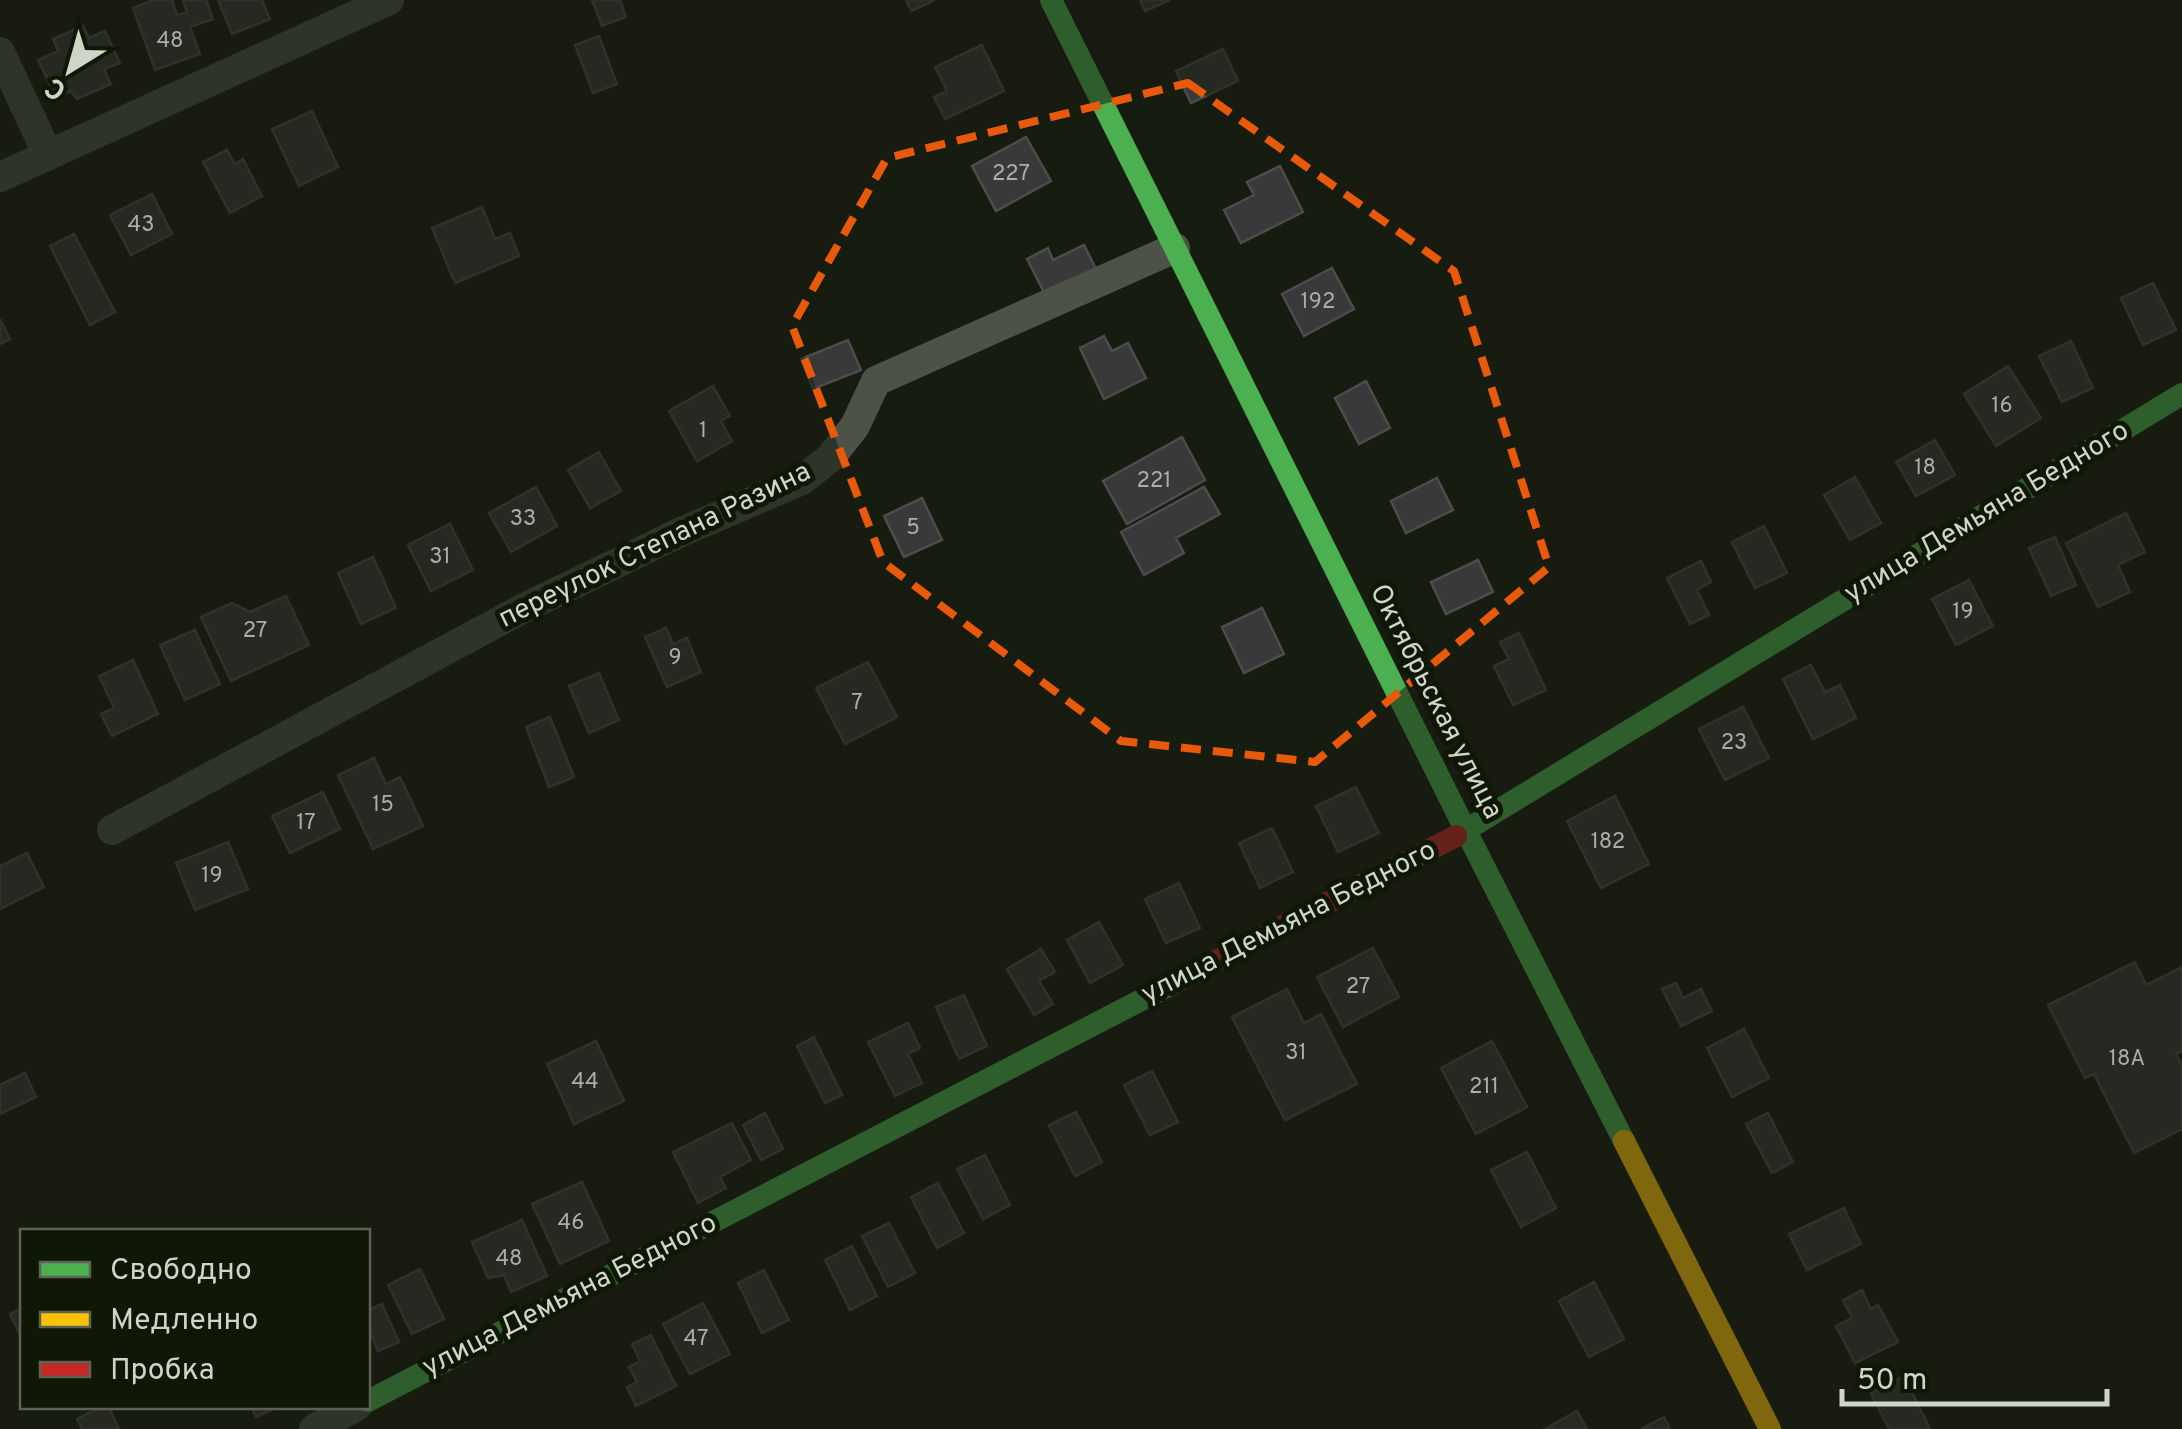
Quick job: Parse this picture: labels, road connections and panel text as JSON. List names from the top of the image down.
{
  "streets": {
    "street": ["улица Демьяна Бедного", "переулок Степана Разина", "Октябрьская улица"]
  },
  "crossings": [
    ["улица Демьяна Бедного", "Октябрьская улица"],
    ["переулок Степана Разина", "Октябрьская улица"]
  ],
  "house_numbers": [
    "48",
    "227",
    "43",
    "192",
    "16",
    "1",
    "18",
    "221",
    "33",
    "5",
    "31",
    "19",
    "27",
    "9",
    "7",
    "23",
    "15",
    "17",
    "182",
    "19",
    "27",
    "31",
    "18А",
    "44",
    "211",
    "46",
    "48",
    "47"
  ],
  "legend": ["Свободно", "Медленно", "Пробка"],
  "scale_bar": "50 m",
  "north": "bottom left"
}
